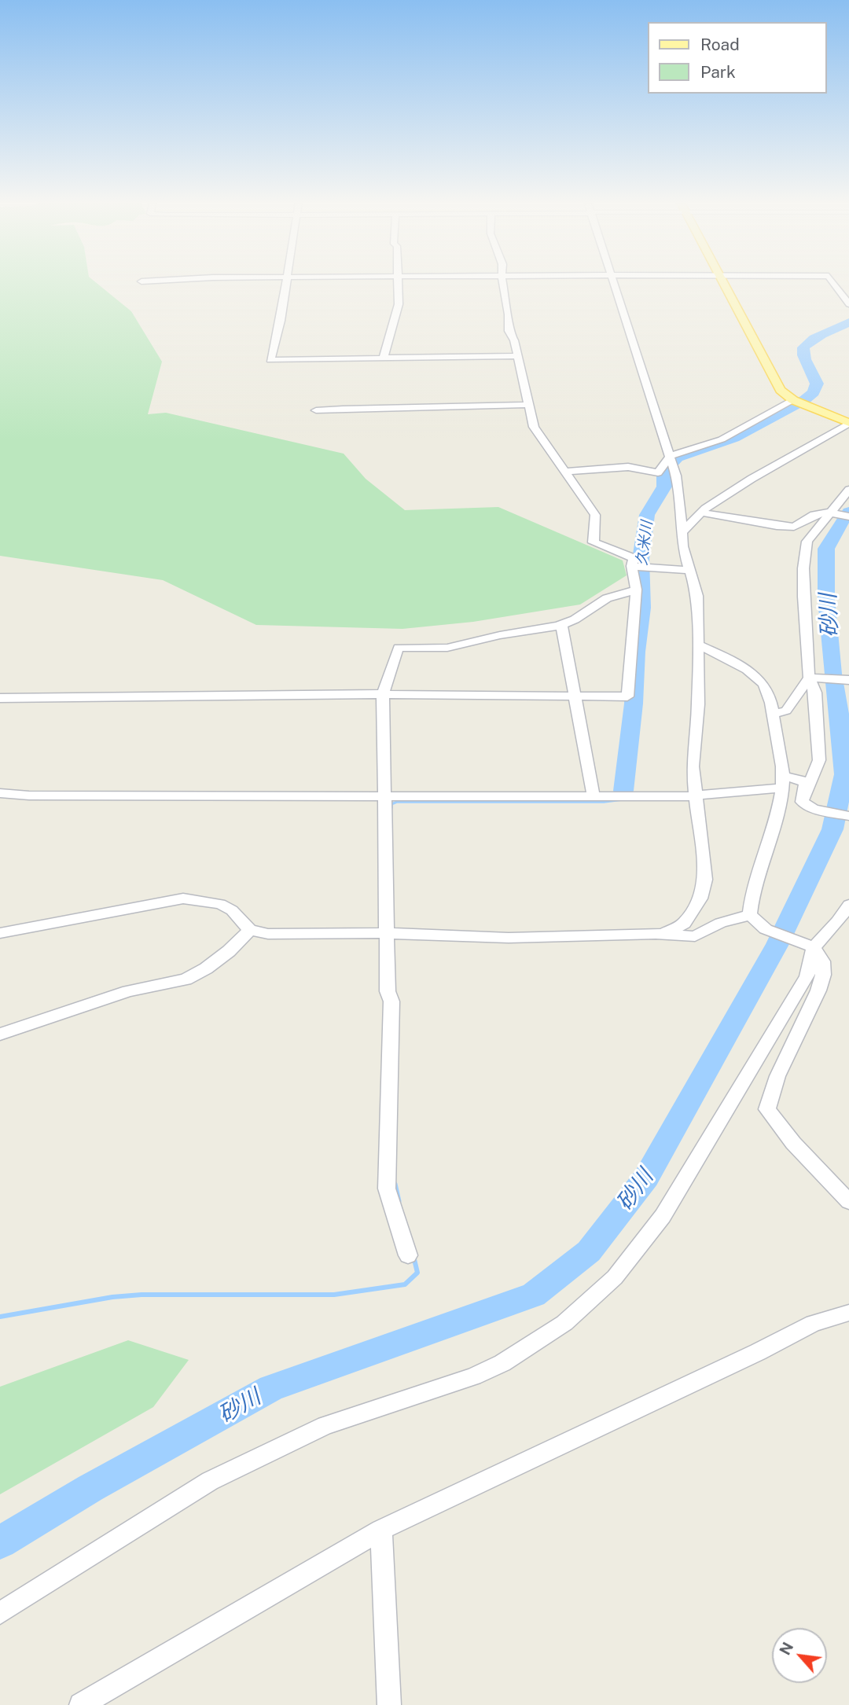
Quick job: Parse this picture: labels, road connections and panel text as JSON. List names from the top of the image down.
{
  "water": ["久米川", "砂川"],
  "legend": ["Road", "Park"],
  "north": "top left"
}
